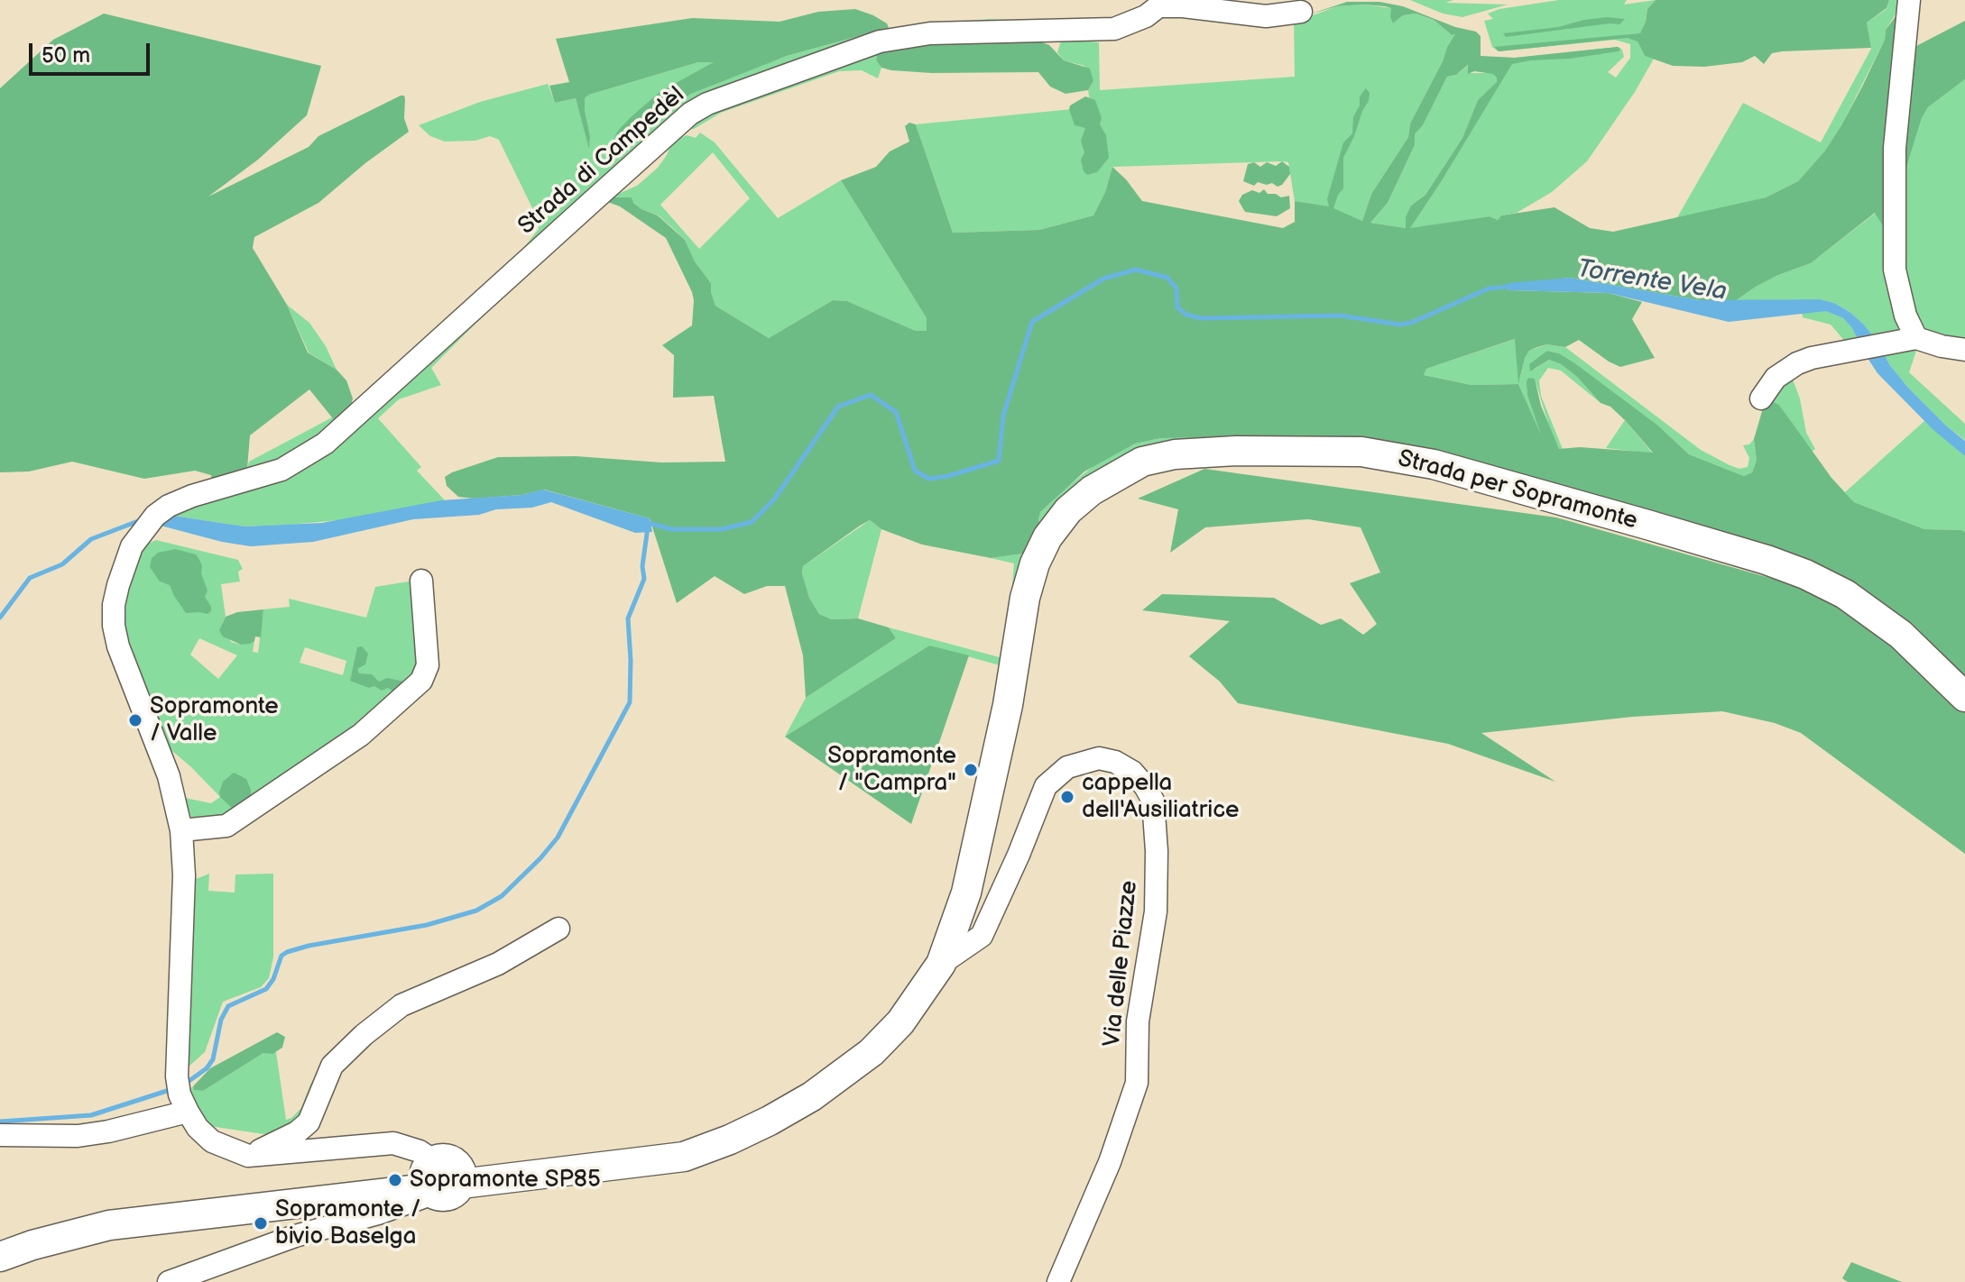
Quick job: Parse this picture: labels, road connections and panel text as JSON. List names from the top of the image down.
{
  "streets": {
    "main road": ["Strada per Sopramonte"],
    "street": ["Strada di Campedèl", "Via delle Piazze"]
  },
  "crossings": [
    ["Strada per Sopramonte", "Via delle Piazze"]
  ],
  "water": ["Torrente Vela"],
  "places": [
    "Sopramonte / Valle",
    "Sopramonte / \"Campra\"",
    "cappella dell'Ausiliatrice",
    "Sopramonte SP85",
    "Sopramonte / bivio Baselga"
  ],
  "scale_bar": "50 m"
}
